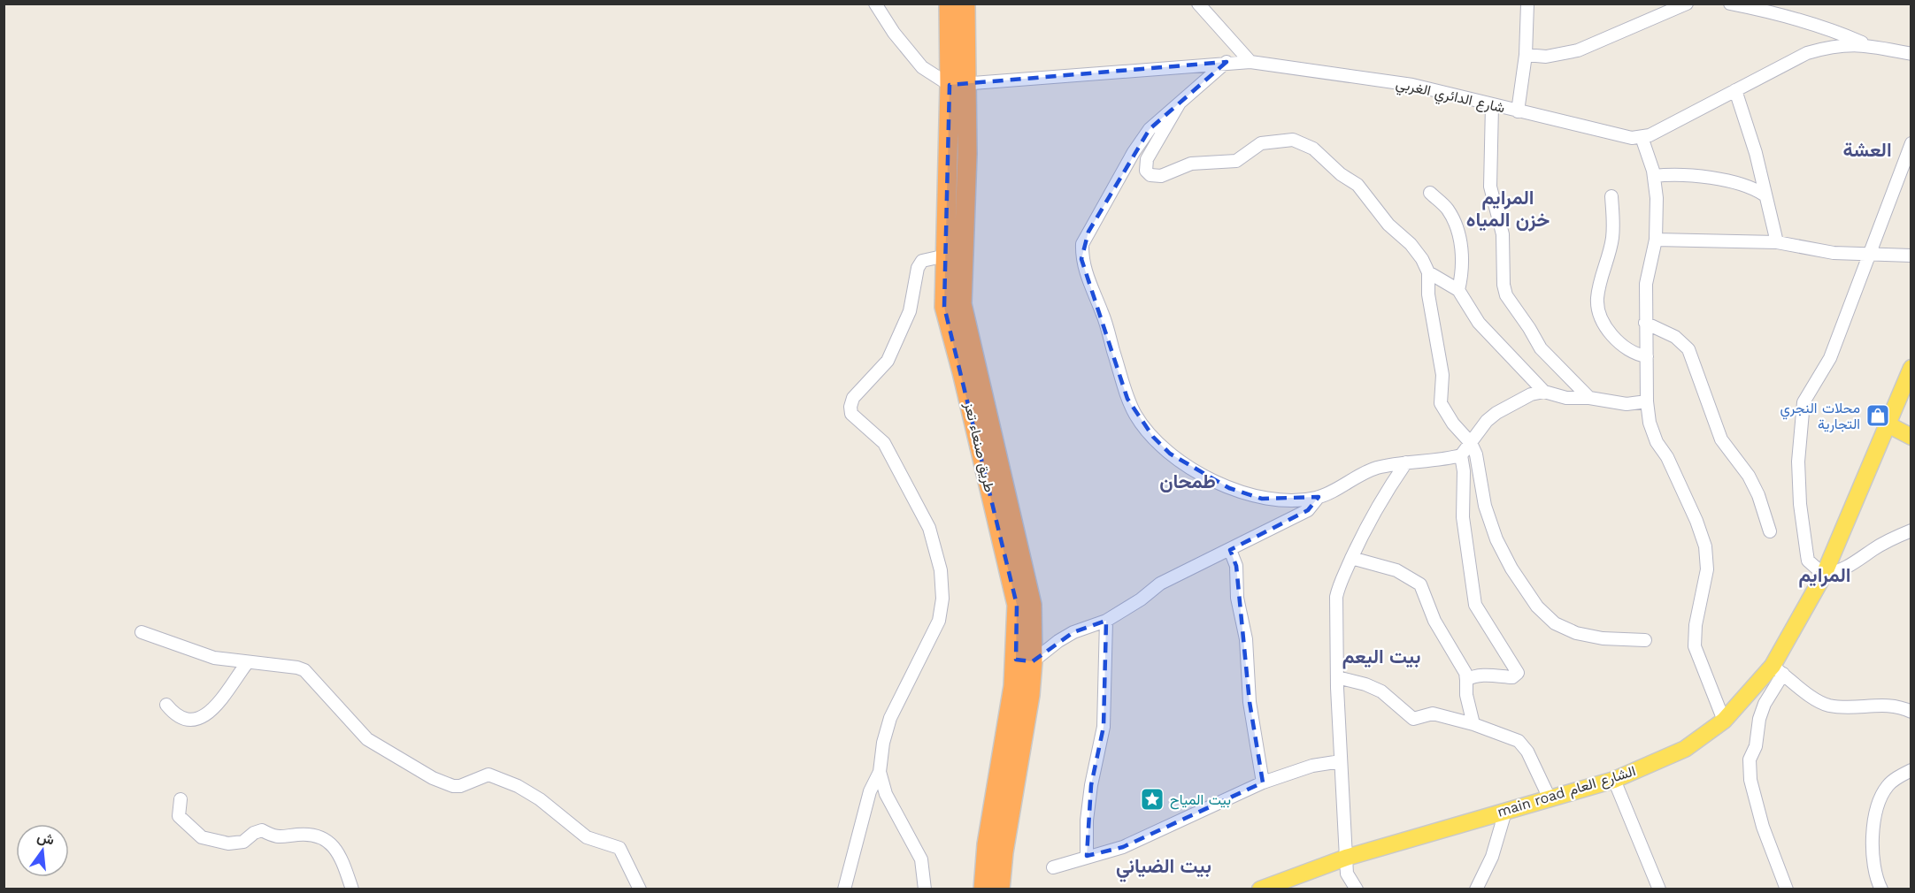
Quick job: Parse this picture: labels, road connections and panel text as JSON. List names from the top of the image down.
{
  "streets": {
    "highway": ["طريق صنعاء تعز"],
    "main road": ["main road الشارع العام"],
    "street": ["شارع الدائري الغربي"]
  },
  "crossings": [
    ["شارع الدائري الغربي", "طريق صنعاء تعز"]
  ],
  "districts": [
    "العشة",
    "المرايم خزن المياه",
    "طمحان",
    "المرايم",
    "بيت اليعم",
    "بيت الضياني"
  ],
  "places": {
    "shop": ["محلات النجري التجارية"],
    "place": ["بيت المياح"]
  },
  "north": "top"
}
